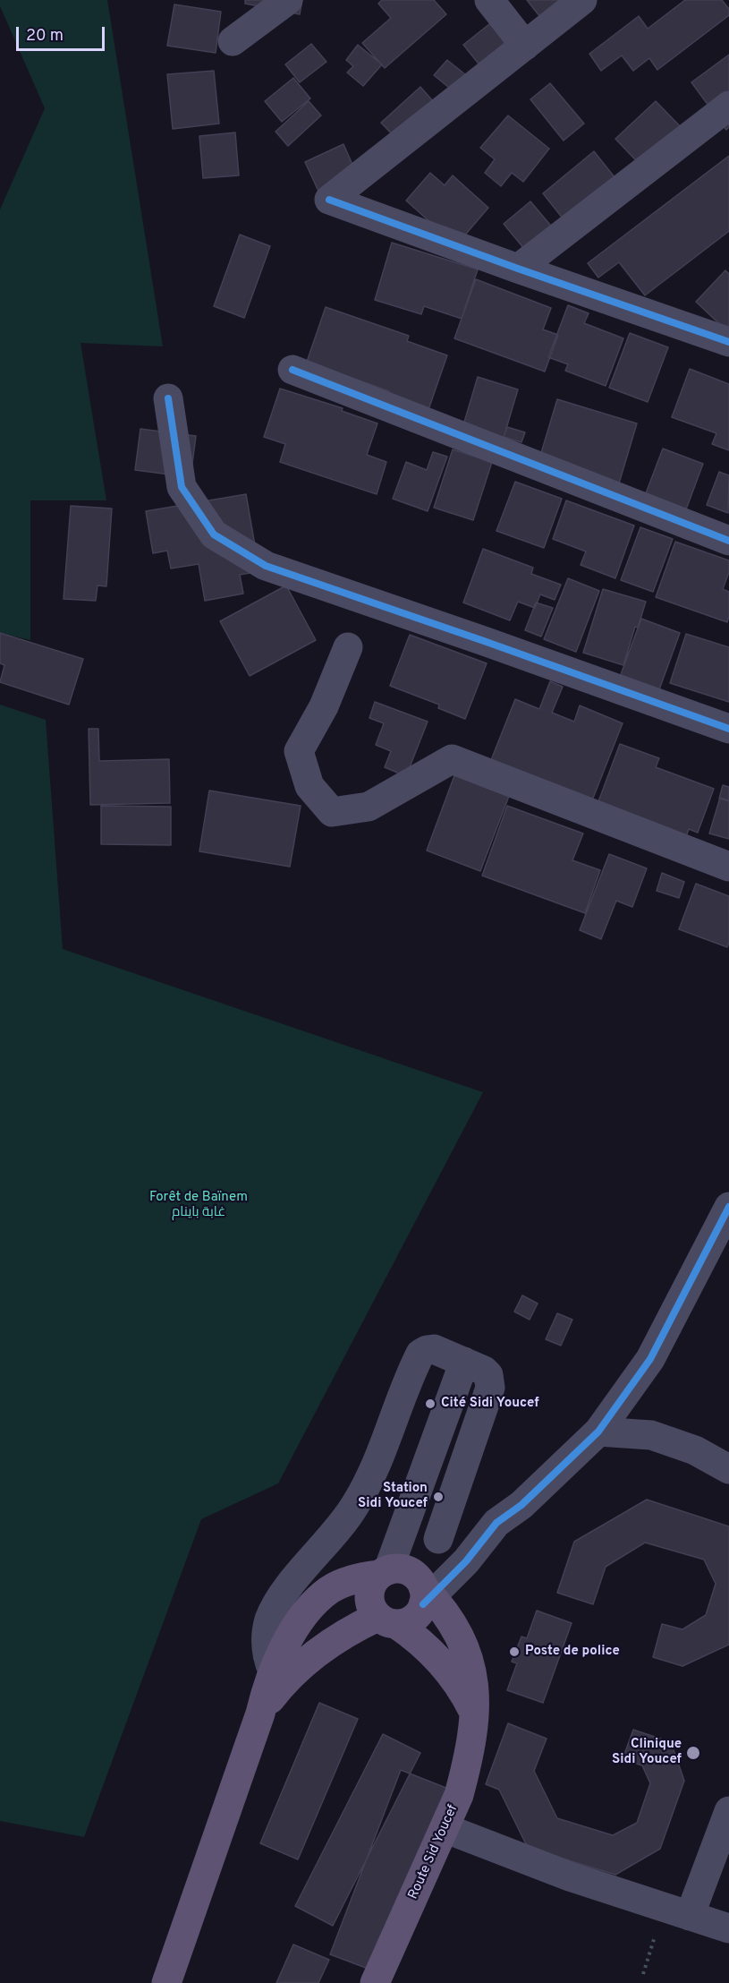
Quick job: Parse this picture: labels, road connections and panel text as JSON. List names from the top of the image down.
{
  "streets": {
    "main road": ["Route Sid Youcef"]
  },
  "parks": ["Forêt de Baïnem غابة باينام"],
  "places": [
    "Cité Sidi Youcef",
    "Station Sidi Youcef",
    "Poste de police",
    "Clinique Sidi Youcef"
  ],
  "scale_bar": "20 m"
}
